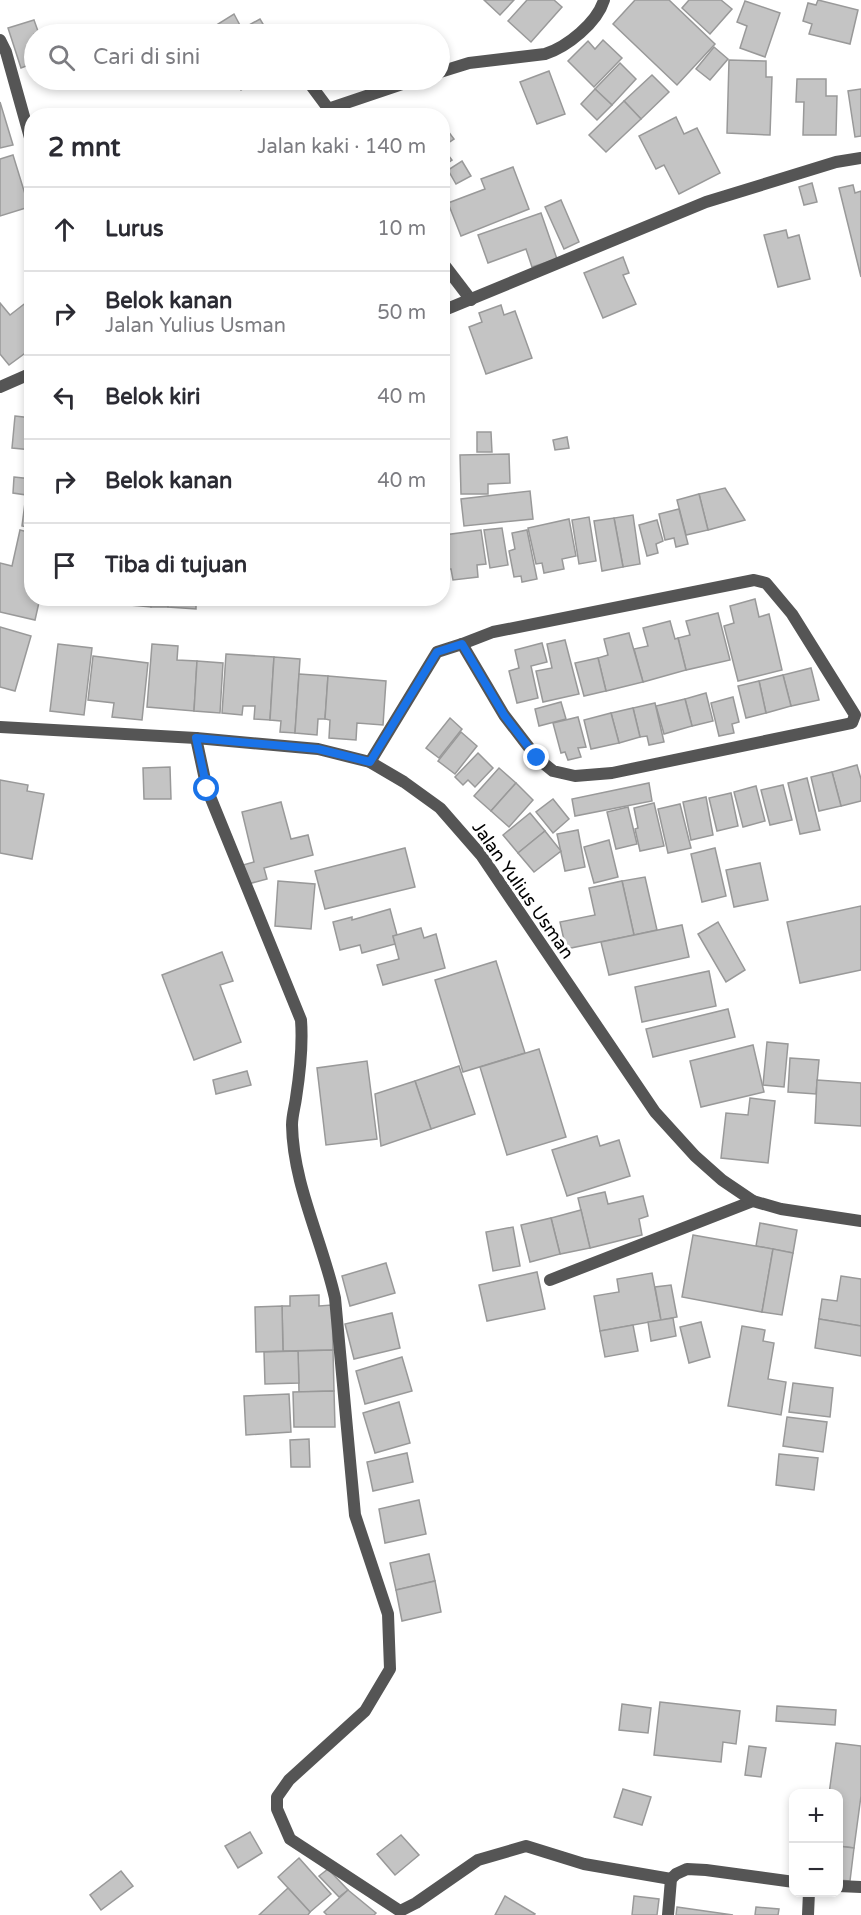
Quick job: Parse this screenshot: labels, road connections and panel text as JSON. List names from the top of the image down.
{
  "streets": {
    "street": ["Jalan Yulius Usman"]
  },
  "page": {
    "search": "Cari di sini",
    "heading": ["2 mnt", "Jalan kaki · 140 m"],
    "list": [
      ["Lurus", "10 m"],
      ["Belok kanan", "Jalan Yulius Usman", "50 m"],
      ["Belok kiri", "40 m"],
      ["Belok kanan", "40 m"],
      "Tiba di tujuan"
    ],
    "map_buttons": ["+", "−"]
  }
}
